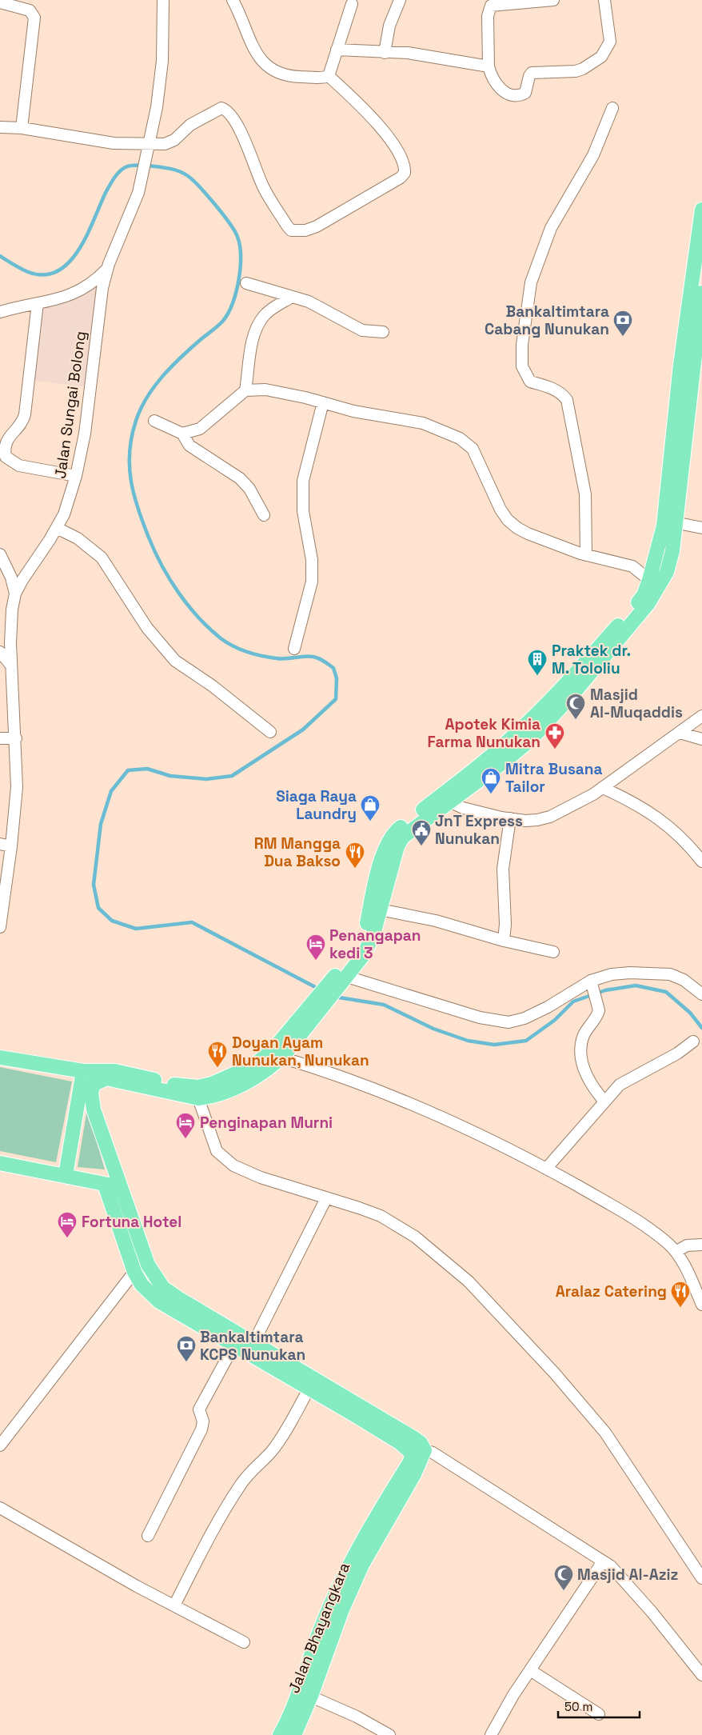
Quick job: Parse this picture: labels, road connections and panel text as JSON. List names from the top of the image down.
{
  "streets": {
    "main road": ["Jalan Bhayangkara"],
    "street": ["Jalan Sungai Bolong"]
  },
  "places": {
    "bank": ["Bankaltimtara Cabang Nunukan", "Bankaltimtara KCPS Nunukan"],
    "building": ["Praktek dr. M. Tololiu"],
    "mosque": ["Masjid Al-Muqaddis", "Masjid Al-Aziz"],
    "pharmacy": ["Apotek Kimia Farma Nunukan"],
    "shop": ["Mitra Busana Tailor", "Siaga Raya Laundry"],
    "public building": ["JnT Express Nunukan"],
    "restaurant": ["RM Mangga Dua Bakso", "Doyan Ayam Nunukan, Nunukan", "Aralaz Catering"],
    "hotel": ["Penangapan kedi 3", "Penginapan Murni", "Fortuna Hotel"]
  },
  "scale_bar": "50 m"
}
